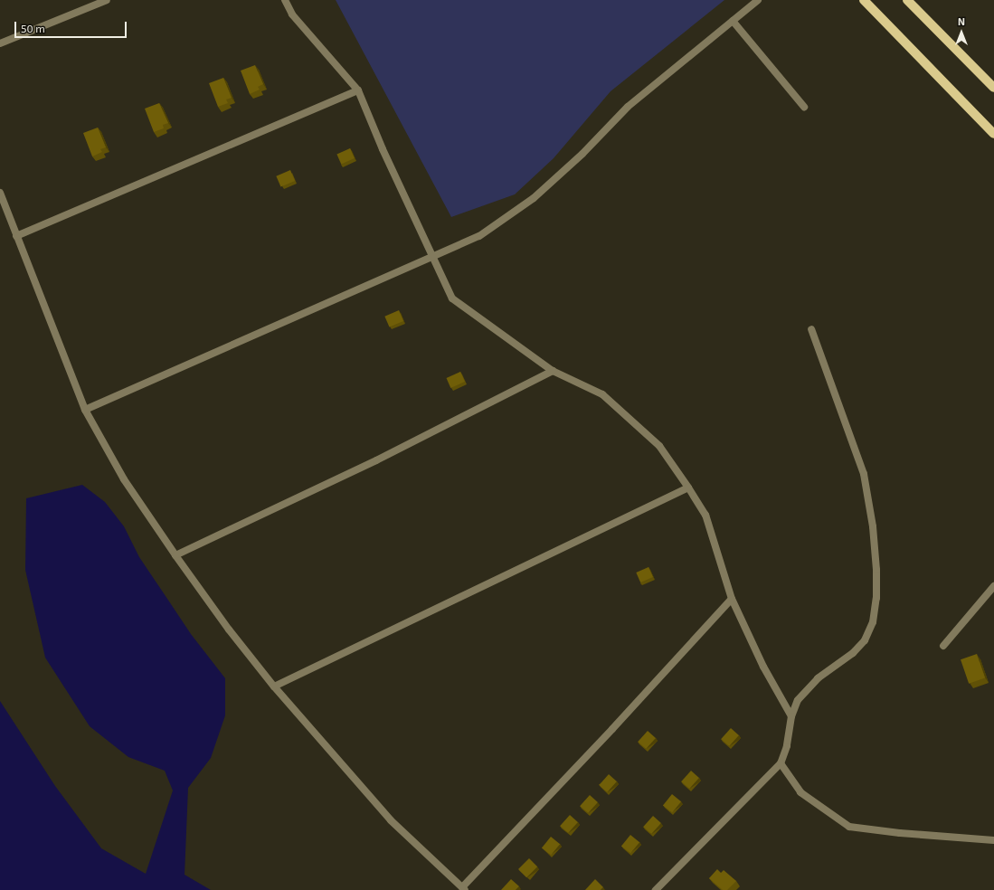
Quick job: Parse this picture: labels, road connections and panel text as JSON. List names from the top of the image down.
{
  "scale_bar": "50 m",
  "north": "top"
}
